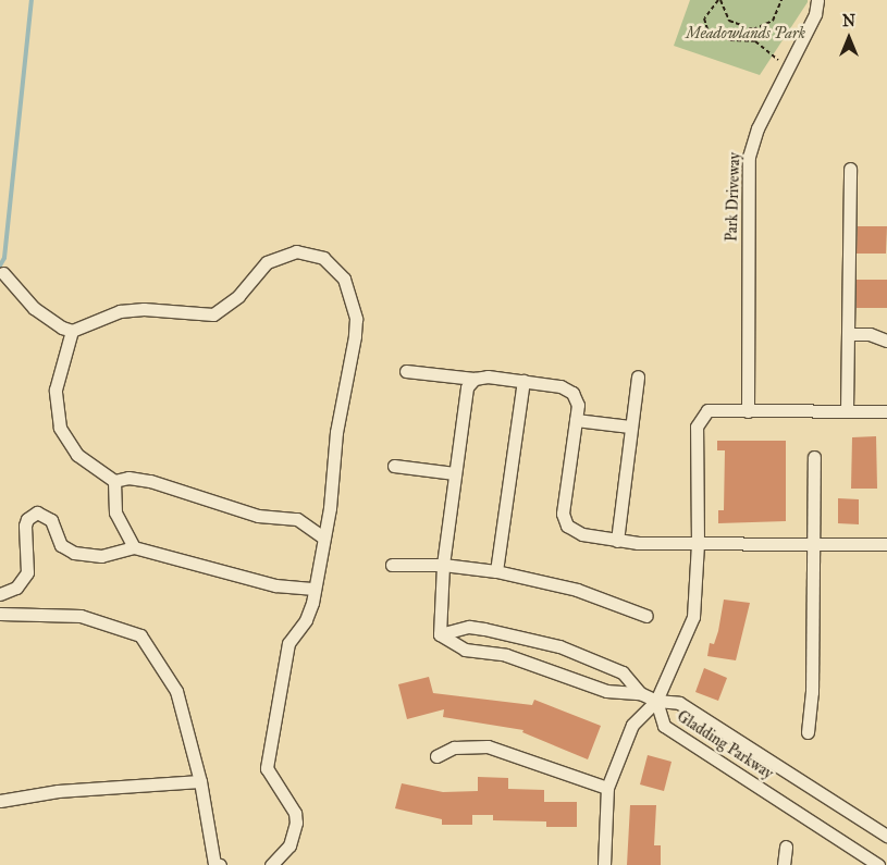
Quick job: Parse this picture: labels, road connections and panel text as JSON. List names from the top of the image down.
{
  "streets": {
    "street": ["Park Driveway", "Gladding Parkway"]
  },
  "parks": ["Meadowlands Park"],
  "north": "top"
}
